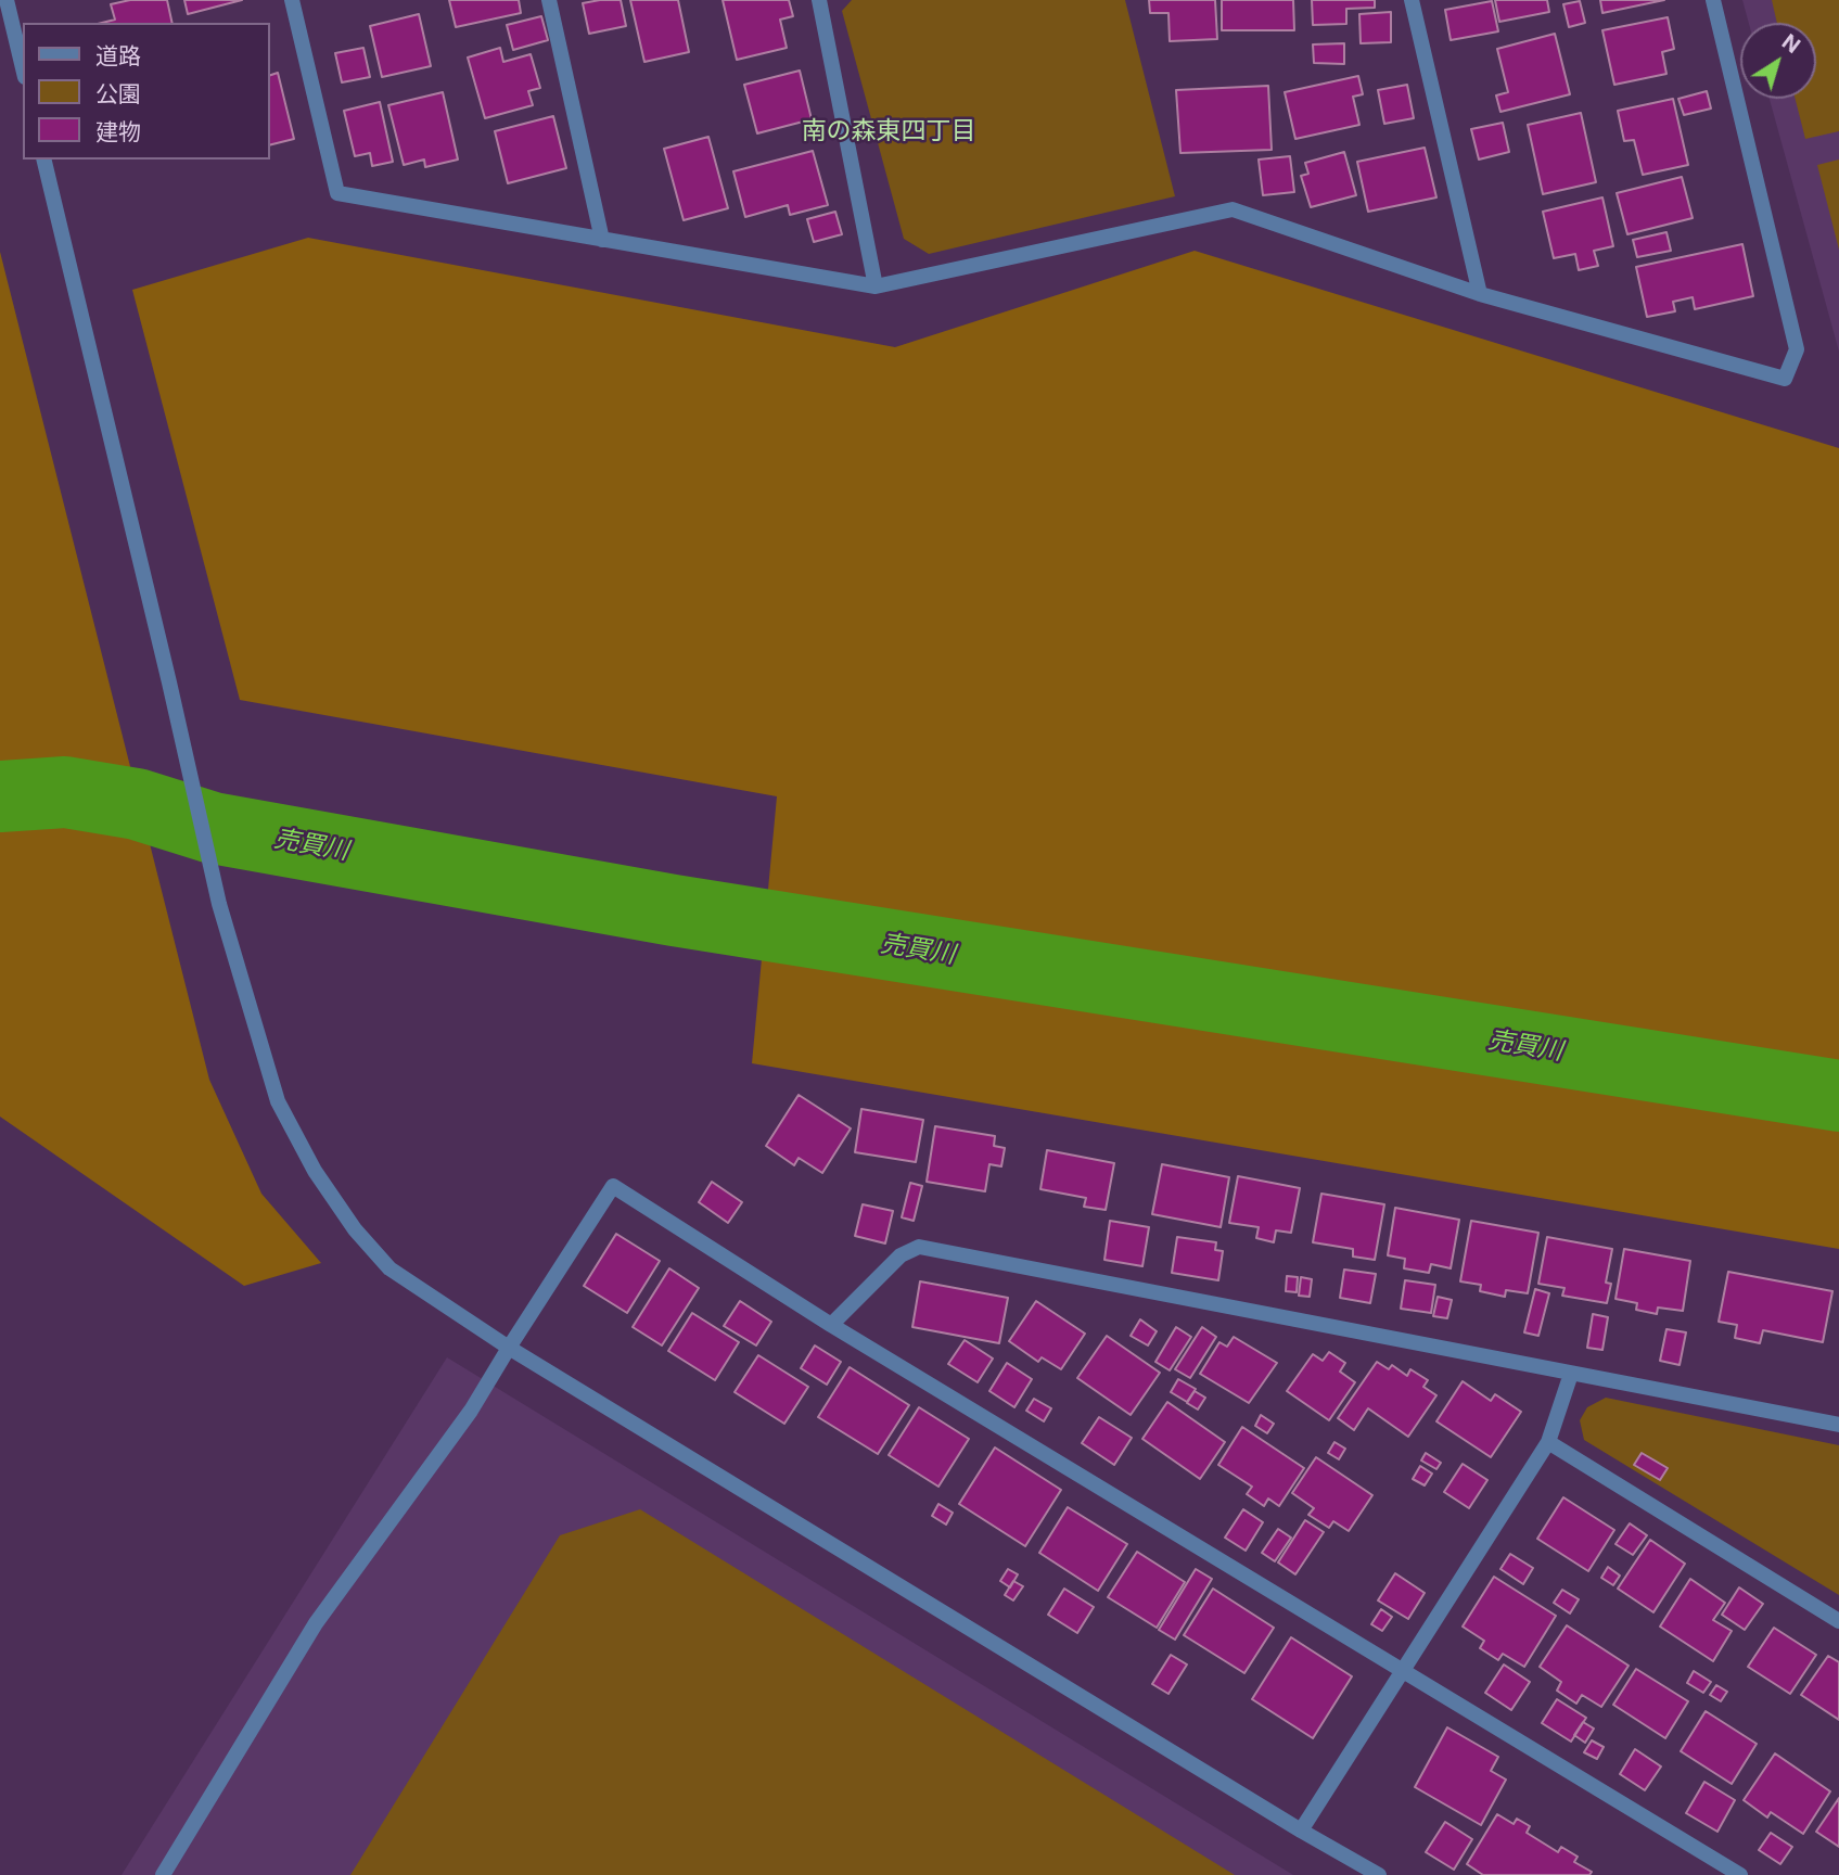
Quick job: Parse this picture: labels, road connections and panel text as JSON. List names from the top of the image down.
{
  "districts": ["南の森東四丁目"],
  "water": ["売買川"],
  "legend": ["道路", "公園", "建物"],
  "north": "top right"
}
